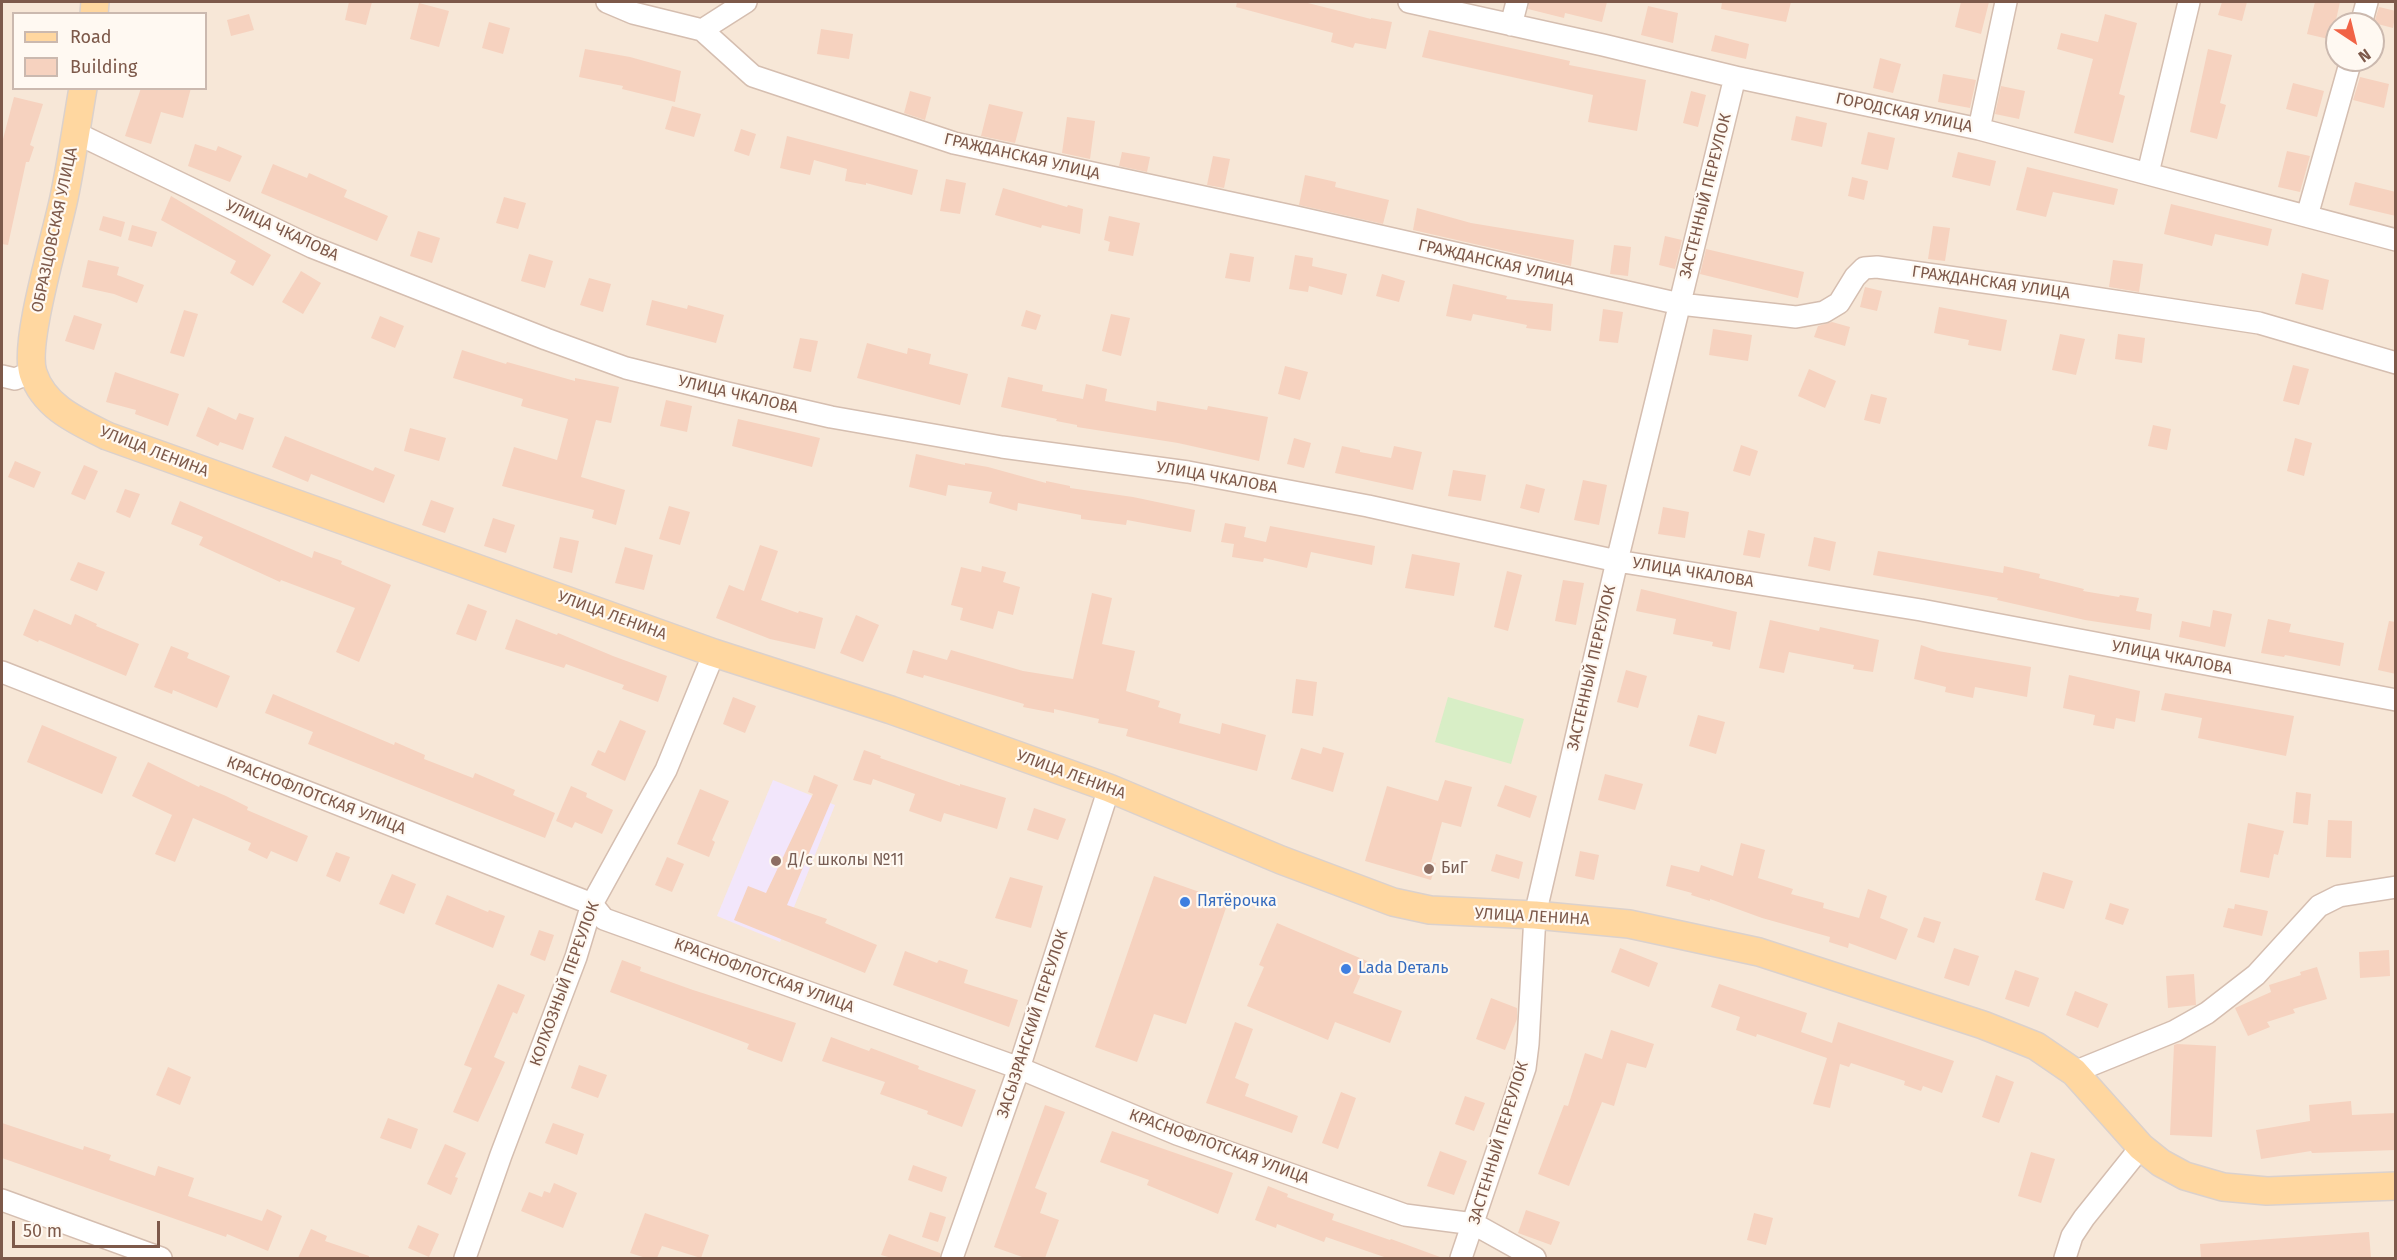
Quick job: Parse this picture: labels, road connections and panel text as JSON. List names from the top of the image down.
{
  "streets": {
    "main road": ["ОБРАЗЦОВСКАЯ УЛИЦА", "УЛИЦА ЛЕНИНА"],
    "street": [
      "ГОРОДСКАЯ УЛИЦА",
      "ГРАЖДАНСКАЯ УЛИЦА",
      "ЗАСТЕННЫЙ ПЕРЕУЛОК",
      "УЛИЦА ЧКАЛОВА",
      "КРАСНОФЛОТСКАЯ УЛИЦА",
      "КОЛХОЗНЫЙ ПЕРЕУЛОК",
      "ЗАСЫЗРАНСКИЙ ПЕРЕУЛОК"
    ]
  },
  "crossings": [
    ["ГОРОДСКАЯ УЛИЦА", "ЗАСТЕННЫЙ ПЕРЕУЛОК"],
    ["ГРАЖДАНСКАЯ УЛИЦА", "ЗАСТЕННЫЙ ПЕРЕУЛОК"],
    ["ЗАСТЕННЫЙ ПЕРЕУЛОК", "УЛИЦА ЧКАЛОВА"],
    ["ЗАСТЕННЫЙ ПЕРЕУЛОК", "УЛИЦА ЛЕНИНА"],
    ["ЗАСТЕННЫЙ ПЕРЕУЛОК", "КРАСНОФЛОТСКАЯ УЛИЦА"],
    ["ОБРАЗЦОВСКАЯ УЛИЦА", "УЛИЦА ЧКАЛОВА"],
    ["ОБРАЗЦОВСКАЯ УЛИЦА", "УЛИЦА ЛЕНИНА"],
    ["УЛИЦА ЛЕНИНА", "КОЛХОЗНЫЙ ПЕРЕУЛОК"],
    ["УЛИЦА ЛЕНИНА", "ЗАСЫЗРАНСКИЙ ПЕРЕУЛОК"],
    ["КРАСНОФЛОТСКАЯ УЛИЦА", "КОЛХОЗНЫЙ ПЕРЕУЛОК"],
    ["КРАСНОФЛОТСКАЯ УЛИЦА", "ЗАСЫЗРАНСКИЙ ПЕРЕУЛОК"]
  ],
  "places": [
    "Д/с школы №11",
    "БиГ",
    "Пятёрочка",
    "Lada Dеталь"
  ],
  "legend": ["Road", "Building"],
  "scale_bar": "50 m",
  "north": "bottom right"
}
